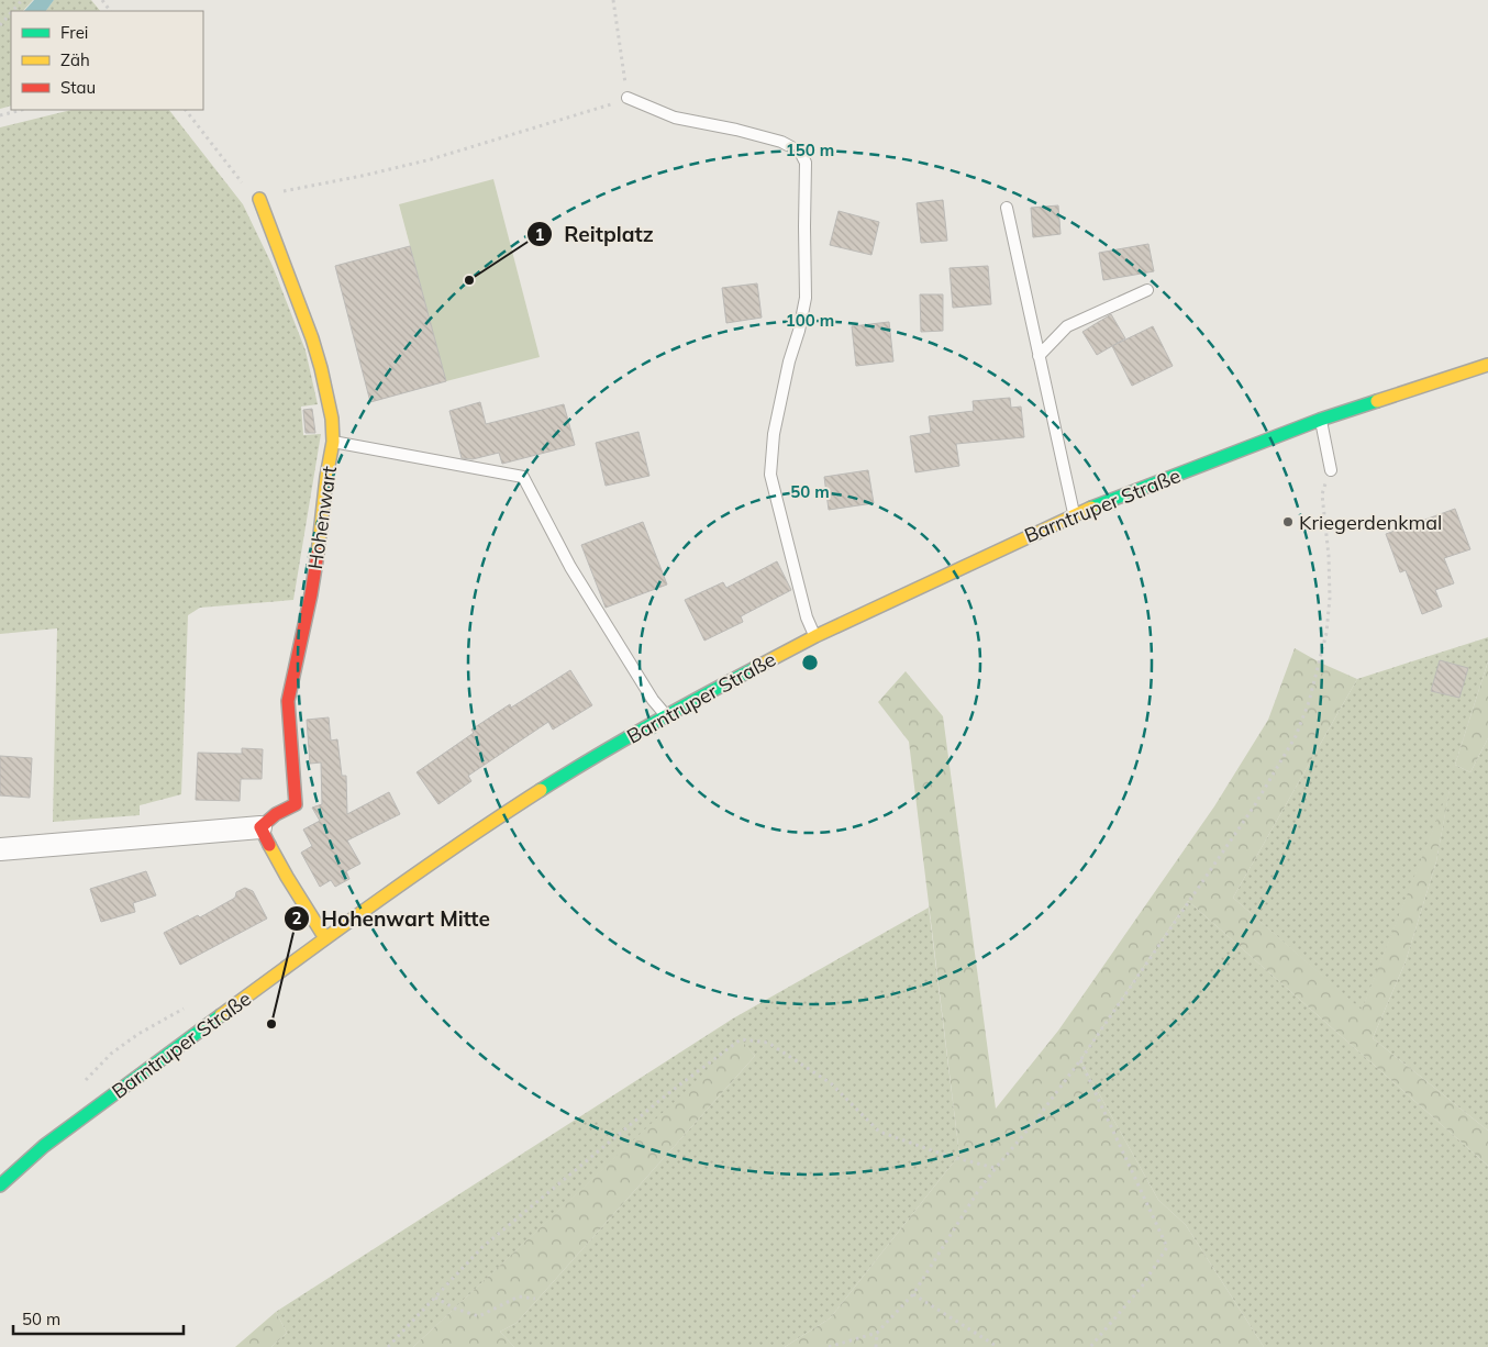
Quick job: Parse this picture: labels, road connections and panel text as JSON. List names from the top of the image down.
{
  "streets": {
    "main road": ["Barntruper Straße", "Hohenwart"]
  },
  "places": ["Reitplatz", "Kriegerdenkmal", "Hohenwart Mitte"],
  "legend": ["Frei", "Zäh", "Stau"],
  "scale_bar": "50 m",
  "rings": ["150 m", "100 m", "50 m"]
}
